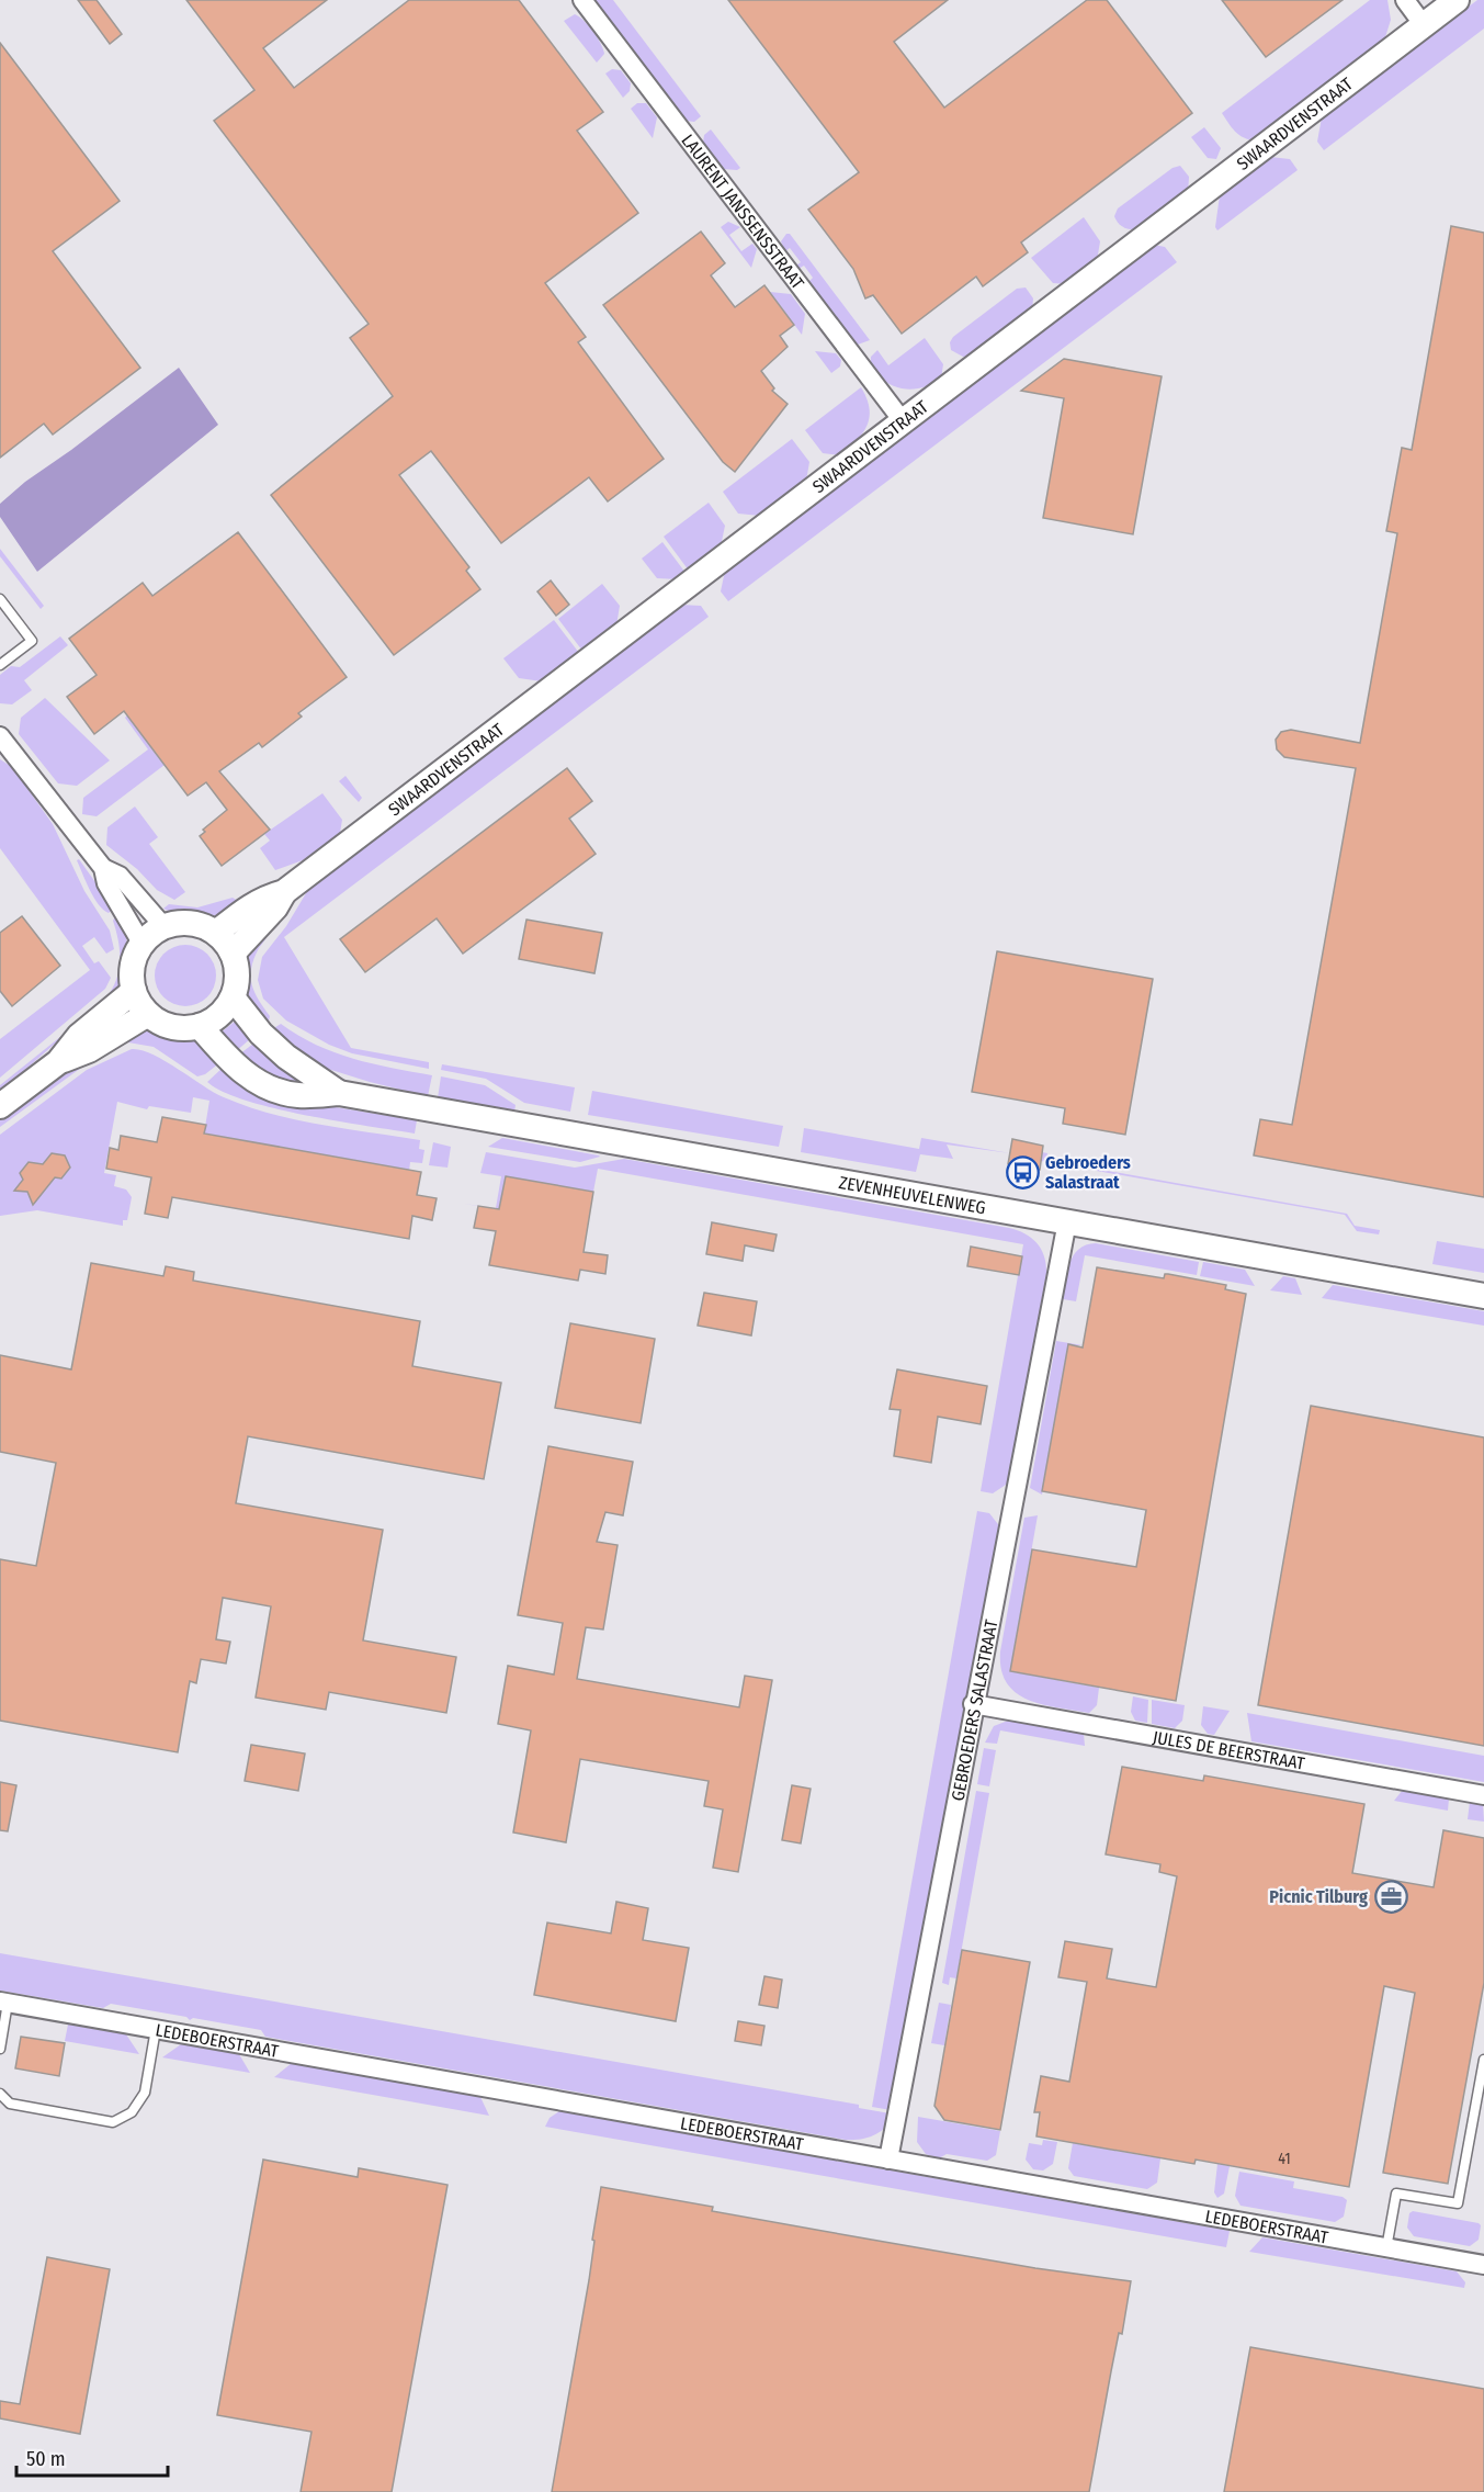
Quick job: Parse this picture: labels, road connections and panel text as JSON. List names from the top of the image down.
{
  "streets": {
    "street": [
      "SWAARDVENSTRAAT",
      "LAURENT JANSSENSSTRAAT",
      "ZEVENHEUVELENWEG",
      "GEBROEDERS SALASTRAAT",
      "JULES DE BEERSTRAAT",
      "LEDEBOERSTRAAT"
    ]
  },
  "crossings": [
    ["SWAARDVENSTRAAT", "LAURENT JANSSENSSTRAAT"],
    ["SWAARDVENSTRAAT", "ZEVENHEUVELENWEG"],
    ["ZEVENHEUVELENWEG", "GEBROEDERS SALASTRAAT"],
    ["GEBROEDERS SALASTRAAT", "JULES DE BEERSTRAAT"],
    ["GEBROEDERS SALASTRAAT", "LEDEBOERSTRAAT"]
  ],
  "places": {
    "bus stop": ["Gebroeders Salastraat"],
    "office": ["Picnic Tilburg"]
  },
  "house_numbers": ["41"],
  "scale_bar": "50 m"
}
